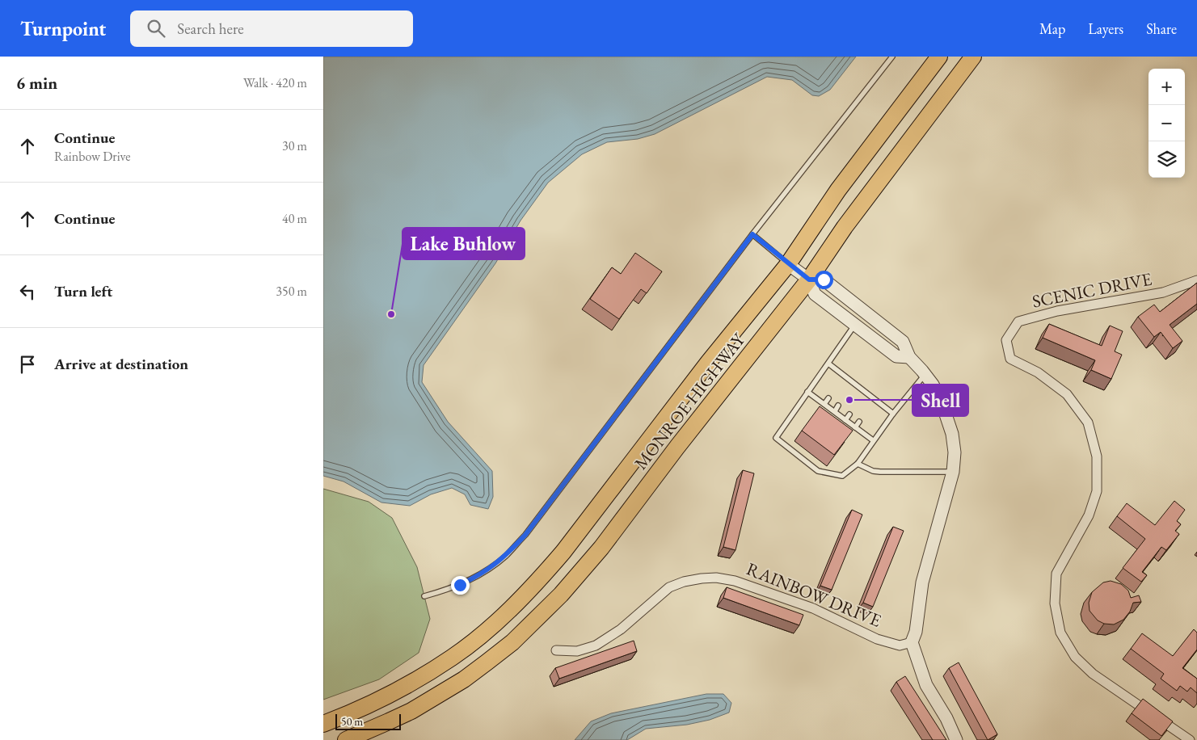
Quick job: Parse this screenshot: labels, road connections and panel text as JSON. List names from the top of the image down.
{
  "streets": {
    "highway": ["MONROE HIGHWAY"],
    "street": ["SCENIC DRIVE", "RAINBOW DRIVE"]
  },
  "places": ["Lake Buhlow", "Shell"],
  "scale_bar": "50 m",
  "page": {
    "header": "Turnpoint",
    "search": "Search here",
    "nav": ["Map", "Layers", "Share"],
    "heading": ["6 min", "Walk · 420 m"],
    "map_buttons": ["+", "−"],
    "list": [
      ["Continue", "Rainbow Drive", "30 m"],
      ["Continue", "40 m"],
      ["Turn left", "350 m"],
      "Arrive at destination"
    ],
    "scale": "50 m"
  }
}
